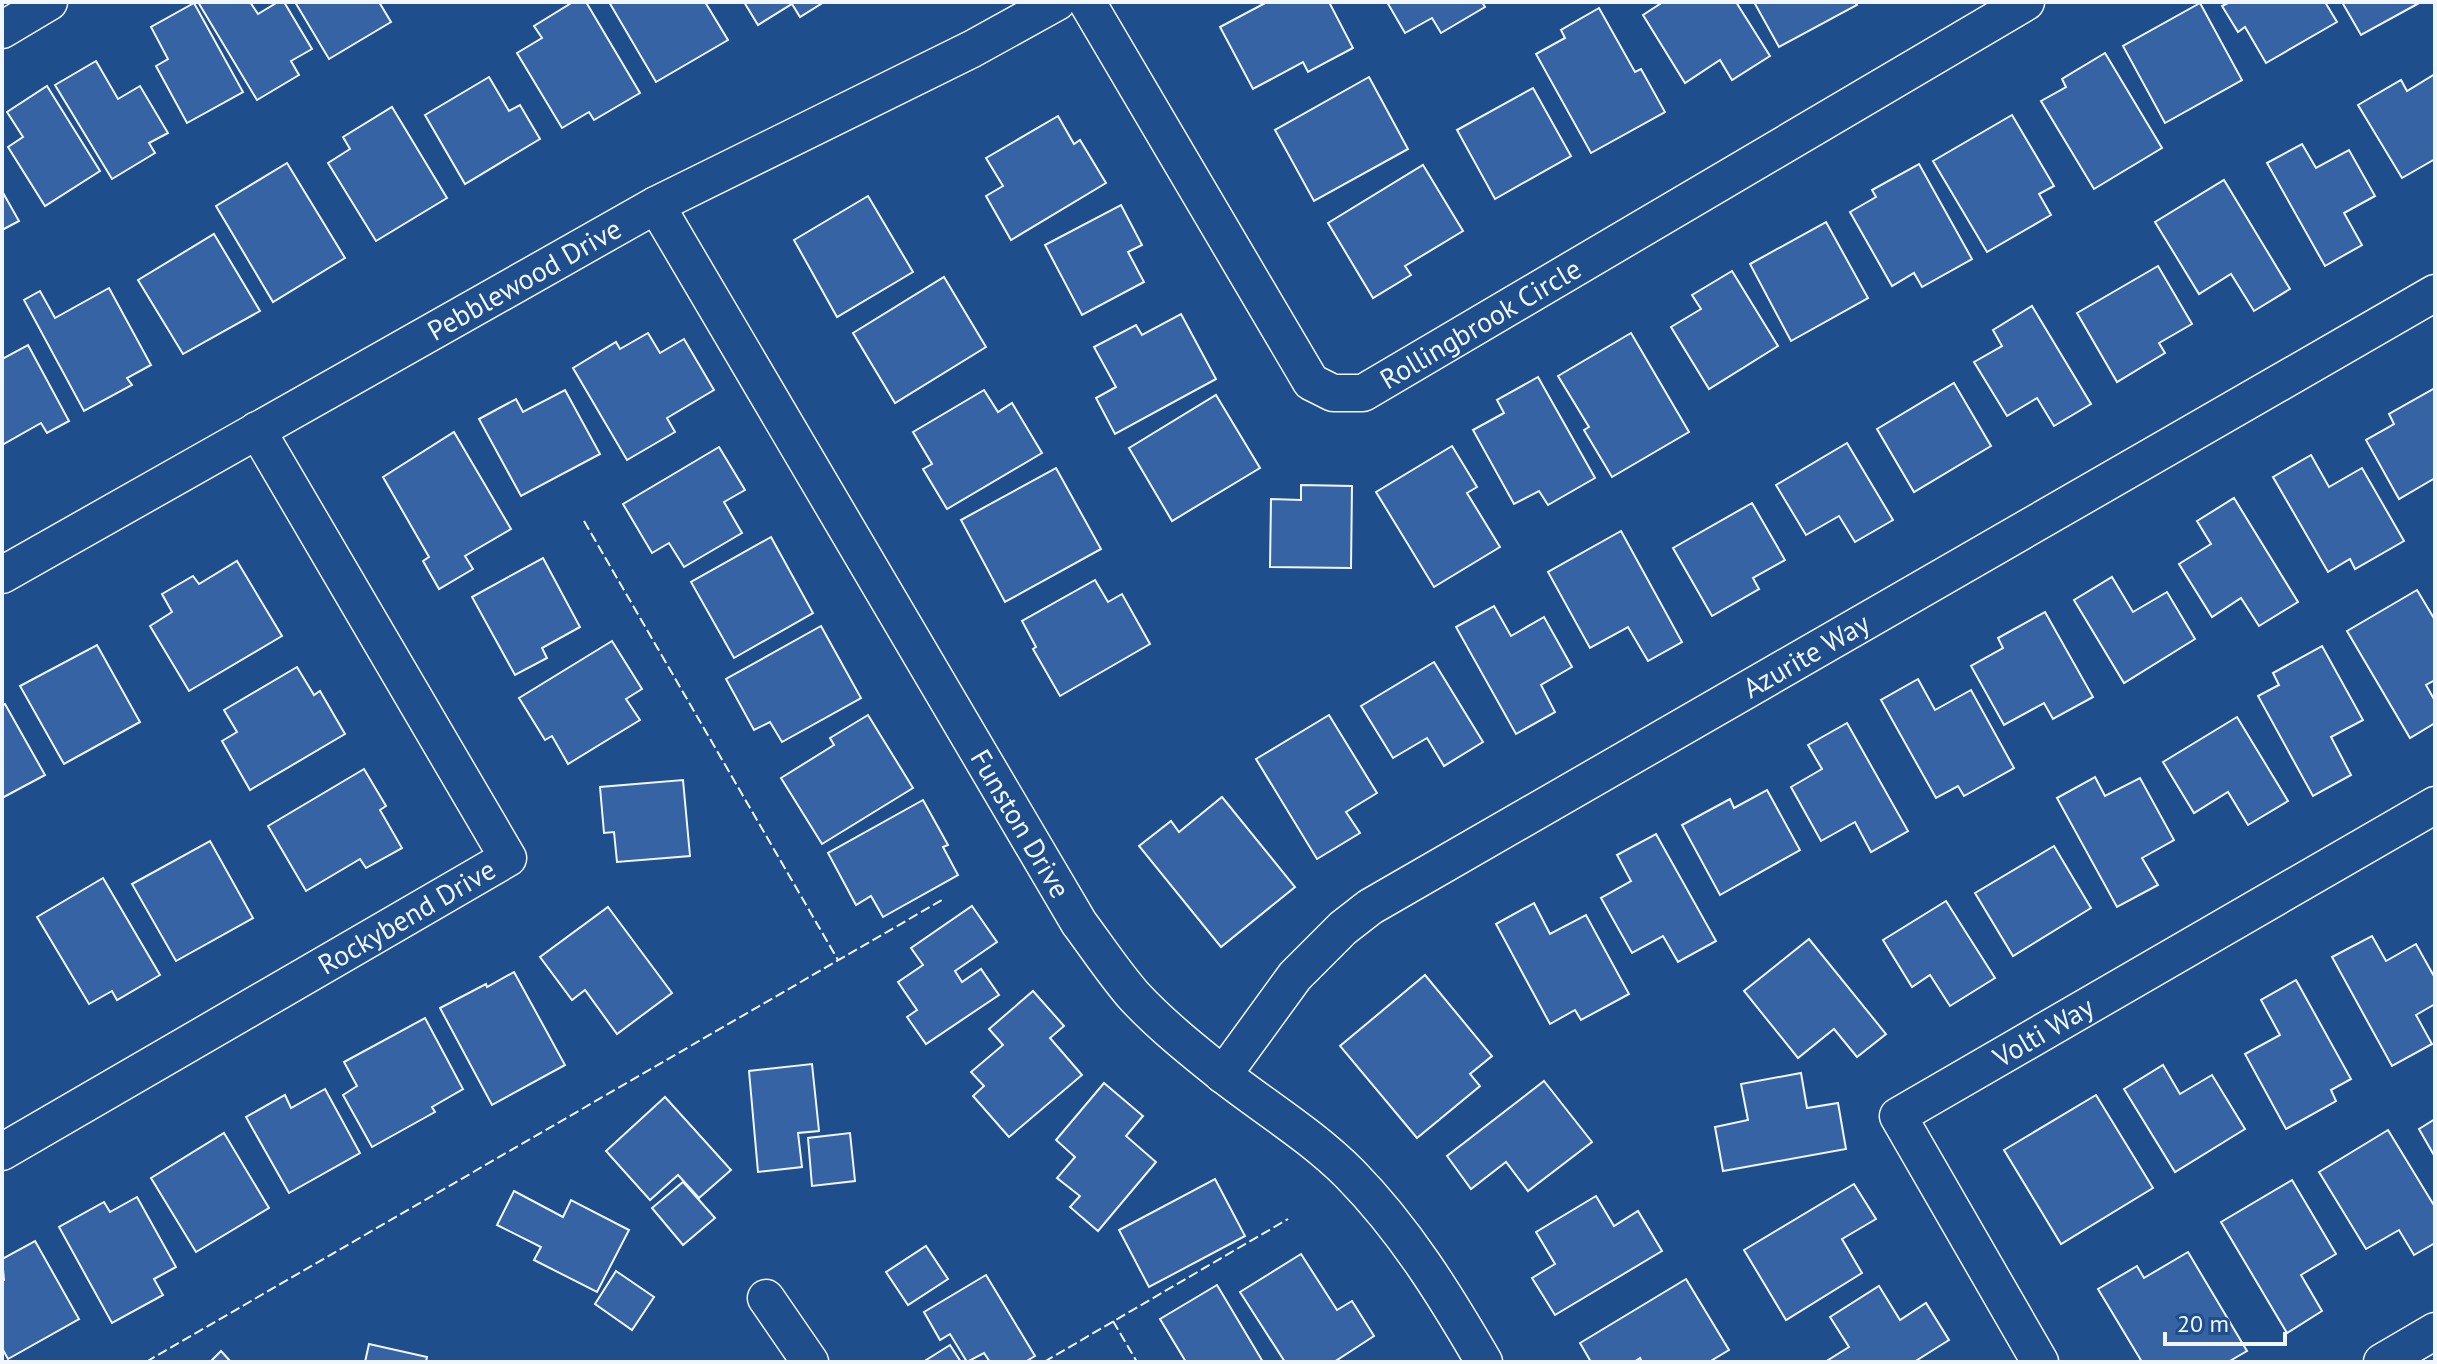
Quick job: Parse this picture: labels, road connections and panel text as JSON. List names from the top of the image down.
{
  "streets": {
    "street": [
      "Pebblewood Drive",
      "Rollingbrook Circle",
      "Azurite Way",
      "Funston Drive",
      "Rockybend Drive",
      "Volti Way"
    ]
  },
  "crossings": [
    ["Pebblewood Drive", "Funston Drive"],
    ["Pebblewood Drive", "Rockybend Drive"],
    ["Azurite Way", "Funston Drive"]
  ],
  "scale_bar": "20 m"
}
